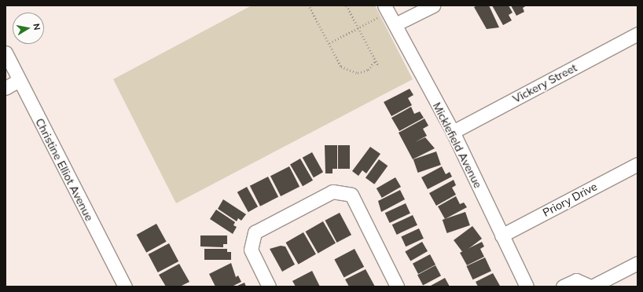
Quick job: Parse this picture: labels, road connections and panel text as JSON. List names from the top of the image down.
{
  "streets": {
    "street": [
      "Vickery Street",
      "Micklefield Avenue",
      "Christine Elliot Avenue",
      "Priory Drive"
    ]
  },
  "crossings": [
    ["Vickery Street", "Micklefield Avenue"],
    ["Micklefield Avenue", "Priory Drive"]
  ],
  "north": "right"
}
